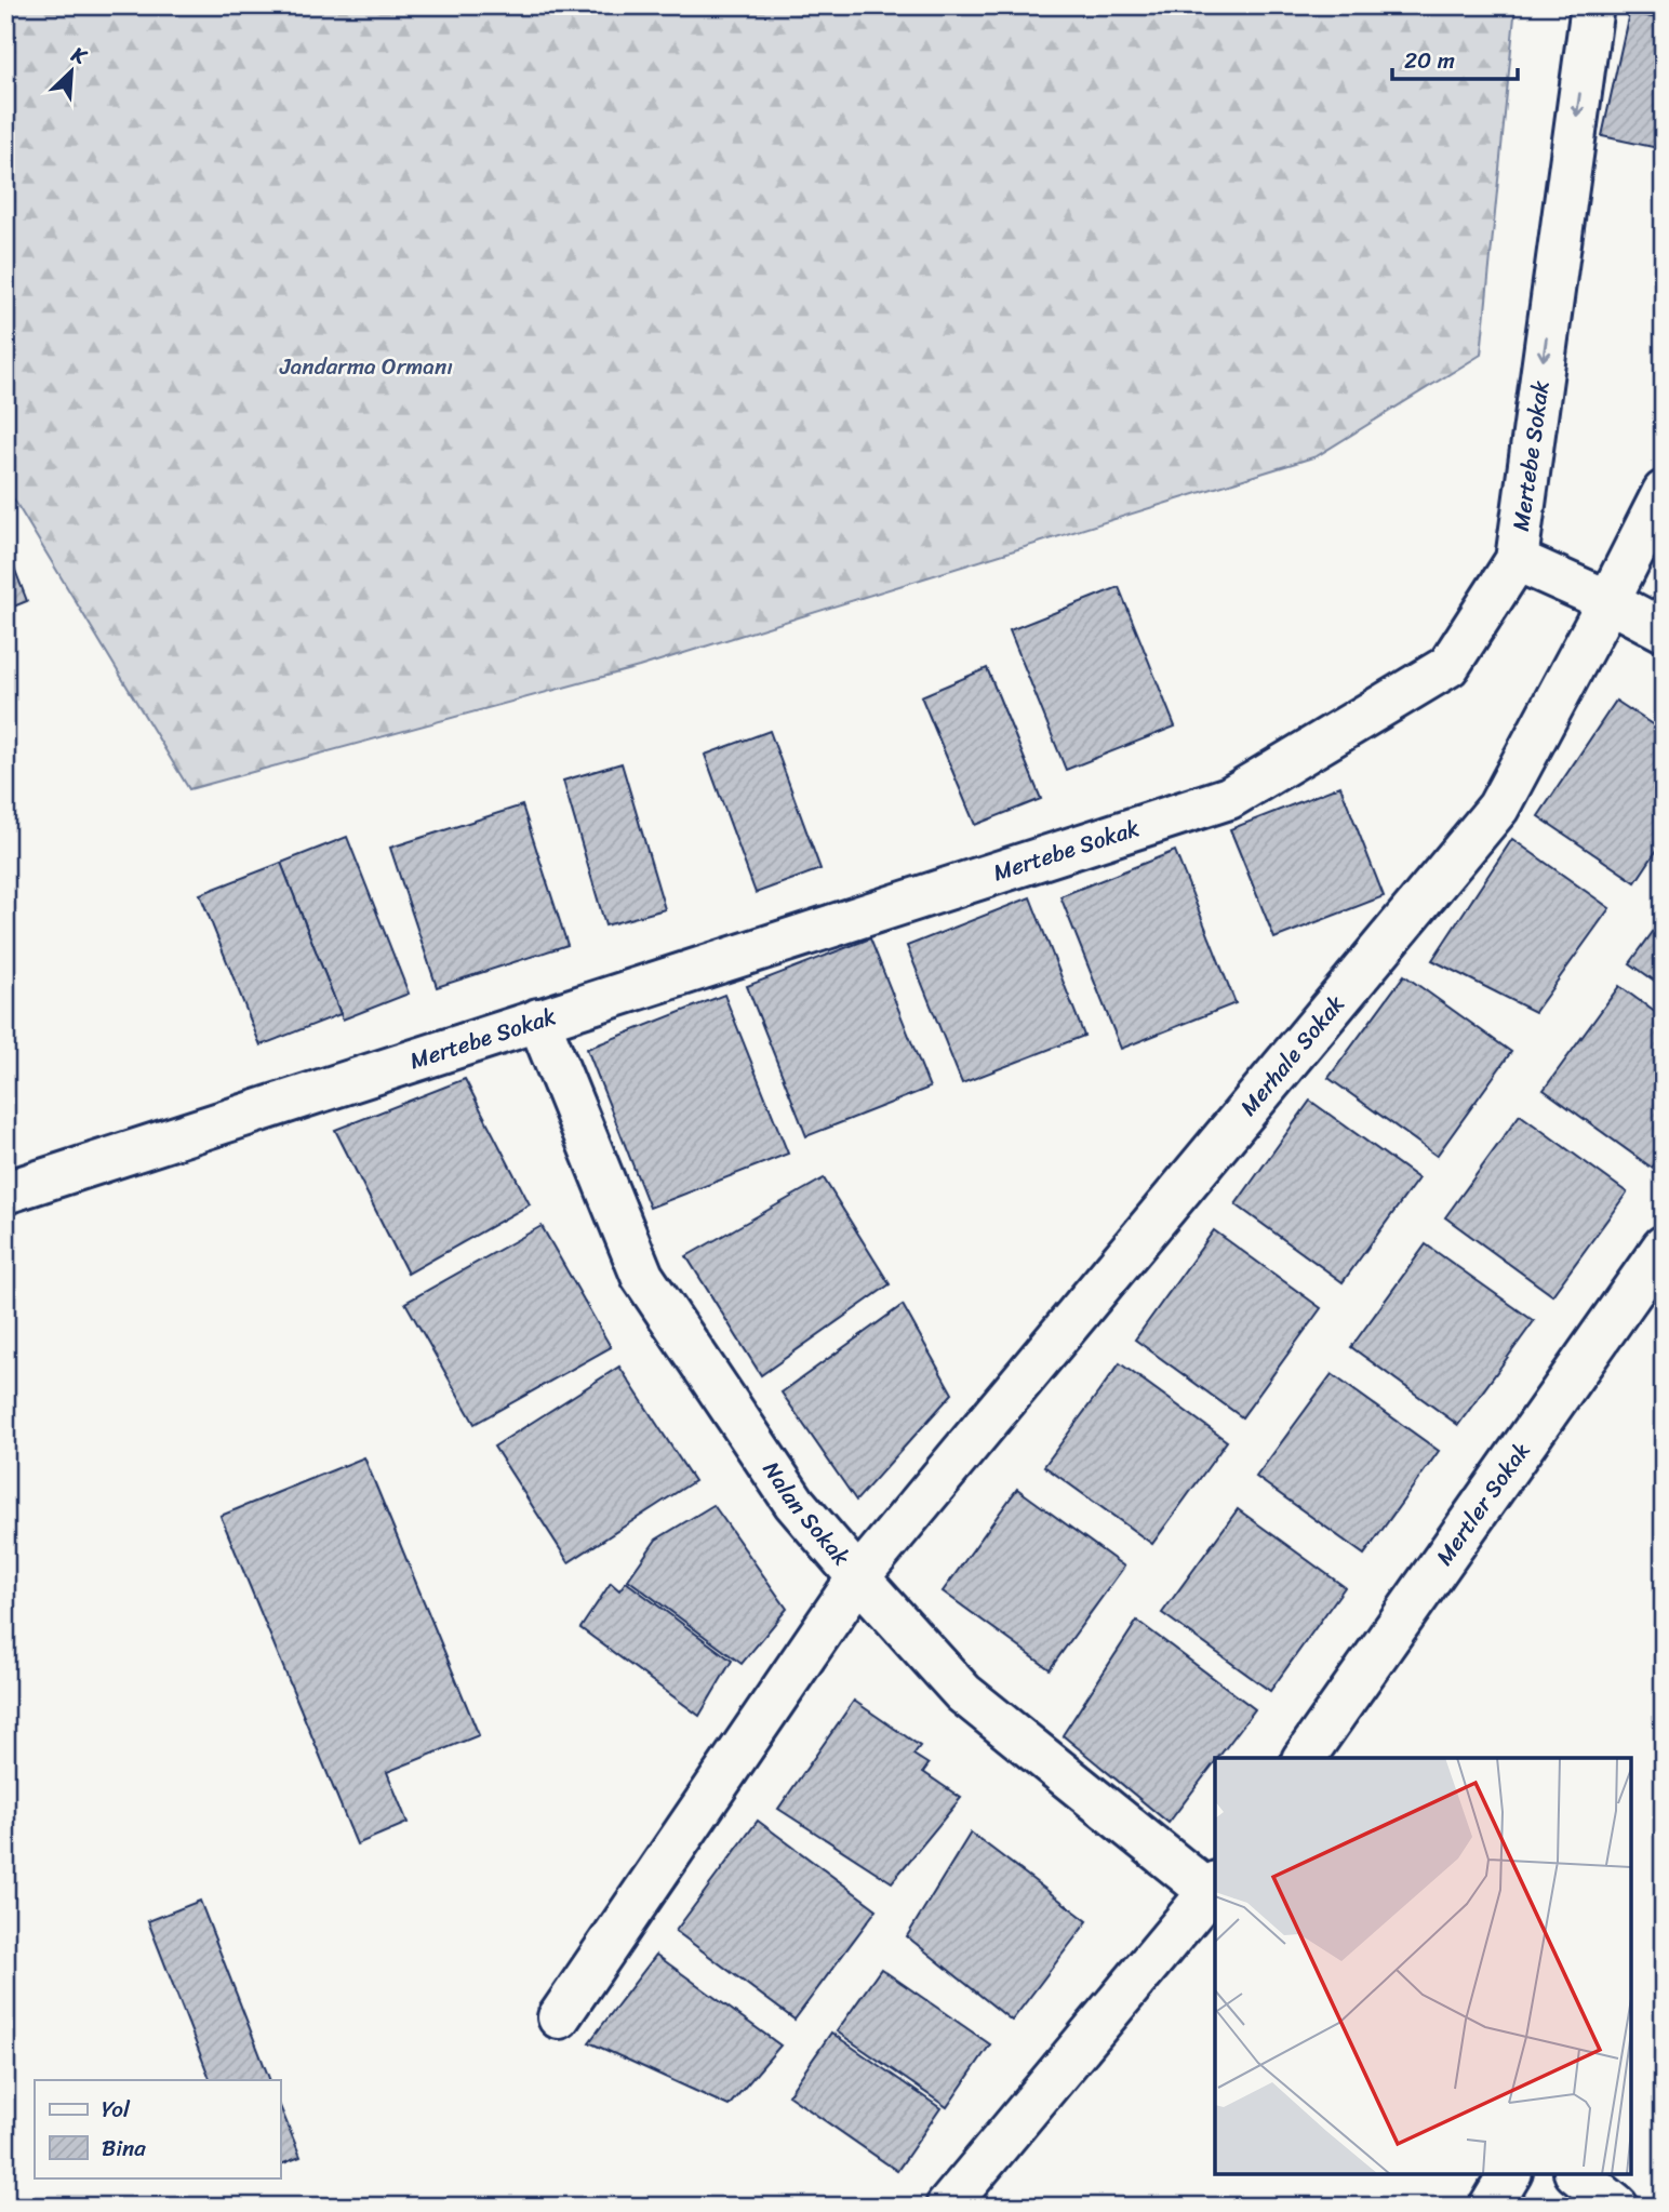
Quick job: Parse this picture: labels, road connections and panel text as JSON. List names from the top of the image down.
{
  "streets": {
    "street": [
      "Mertebe Sokak",
      "Merhale Sokak",
      "Mertler Sokak",
      "Nalan Sokak"
    ]
  },
  "crossings": [
    ["Mertebe Sokak", "Nalan Sokak"],
    ["Merhale Sokak", "Nalan Sokak"]
  ],
  "parks": ["Jandarma Ormanı"],
  "legend": ["Yol", "Bina"],
  "scale_bar": "20 m",
  "north": "top right"
}
